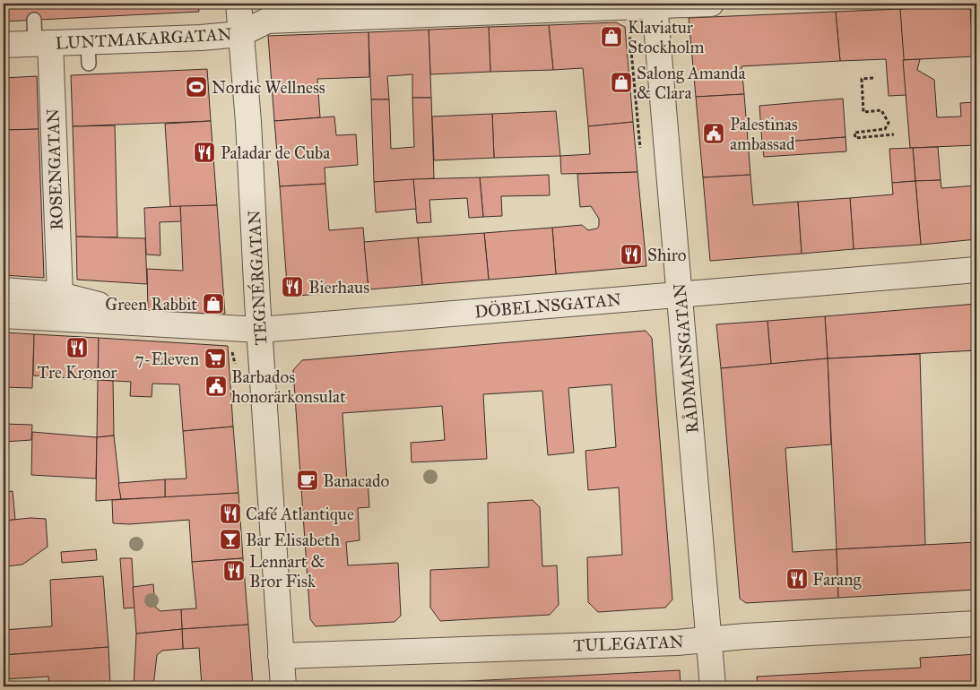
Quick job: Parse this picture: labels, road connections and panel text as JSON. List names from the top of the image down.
{
  "streets": {
    "street": [
      "LUNTMAKARGATAN",
      "ROSENGATAN",
      "TEGNÉRGATAN",
      "DÖBELNSGATAN",
      "RÅDMANSGATAN",
      "TULEGATAN"
    ]
  },
  "crossings": [
    ["LUNTMAKARGATAN", "ROSENGATAN"],
    ["LUNTMAKARGATAN", "TEGNÉRGATAN"],
    ["LUNTMAKARGATAN", "RÅDMANSGATAN"],
    ["TEGNÉRGATAN", "DÖBELNSGATAN"],
    ["TEGNÉRGATAN", "TULEGATAN"],
    ["DÖBELNSGATAN", "RÅDMANSGATAN"],
    ["RÅDMANSGATAN", "TULEGATAN"]
  ],
  "places": {
    "shop": ["Klaviatur Stockholm", "Salong Amanda & Clara", "Green Rabbit"],
    "sports": ["Nordic Wellness"],
    "public building": ["Palestinas ambassad", "Barbados honorärkonsulat"],
    "restaurant": [
      "Paladar de Cuba",
      "Shiro",
      "Bierhaus",
      "Tre Kronor",
      "Café Atlantique",
      "Lennart & Bror Fisk",
      "Farang"
    ],
    "supermarket": ["7-Eleven"],
    "cafe": ["Banacado"],
    "bar": ["Bar Elisabeth"]
  }
}
